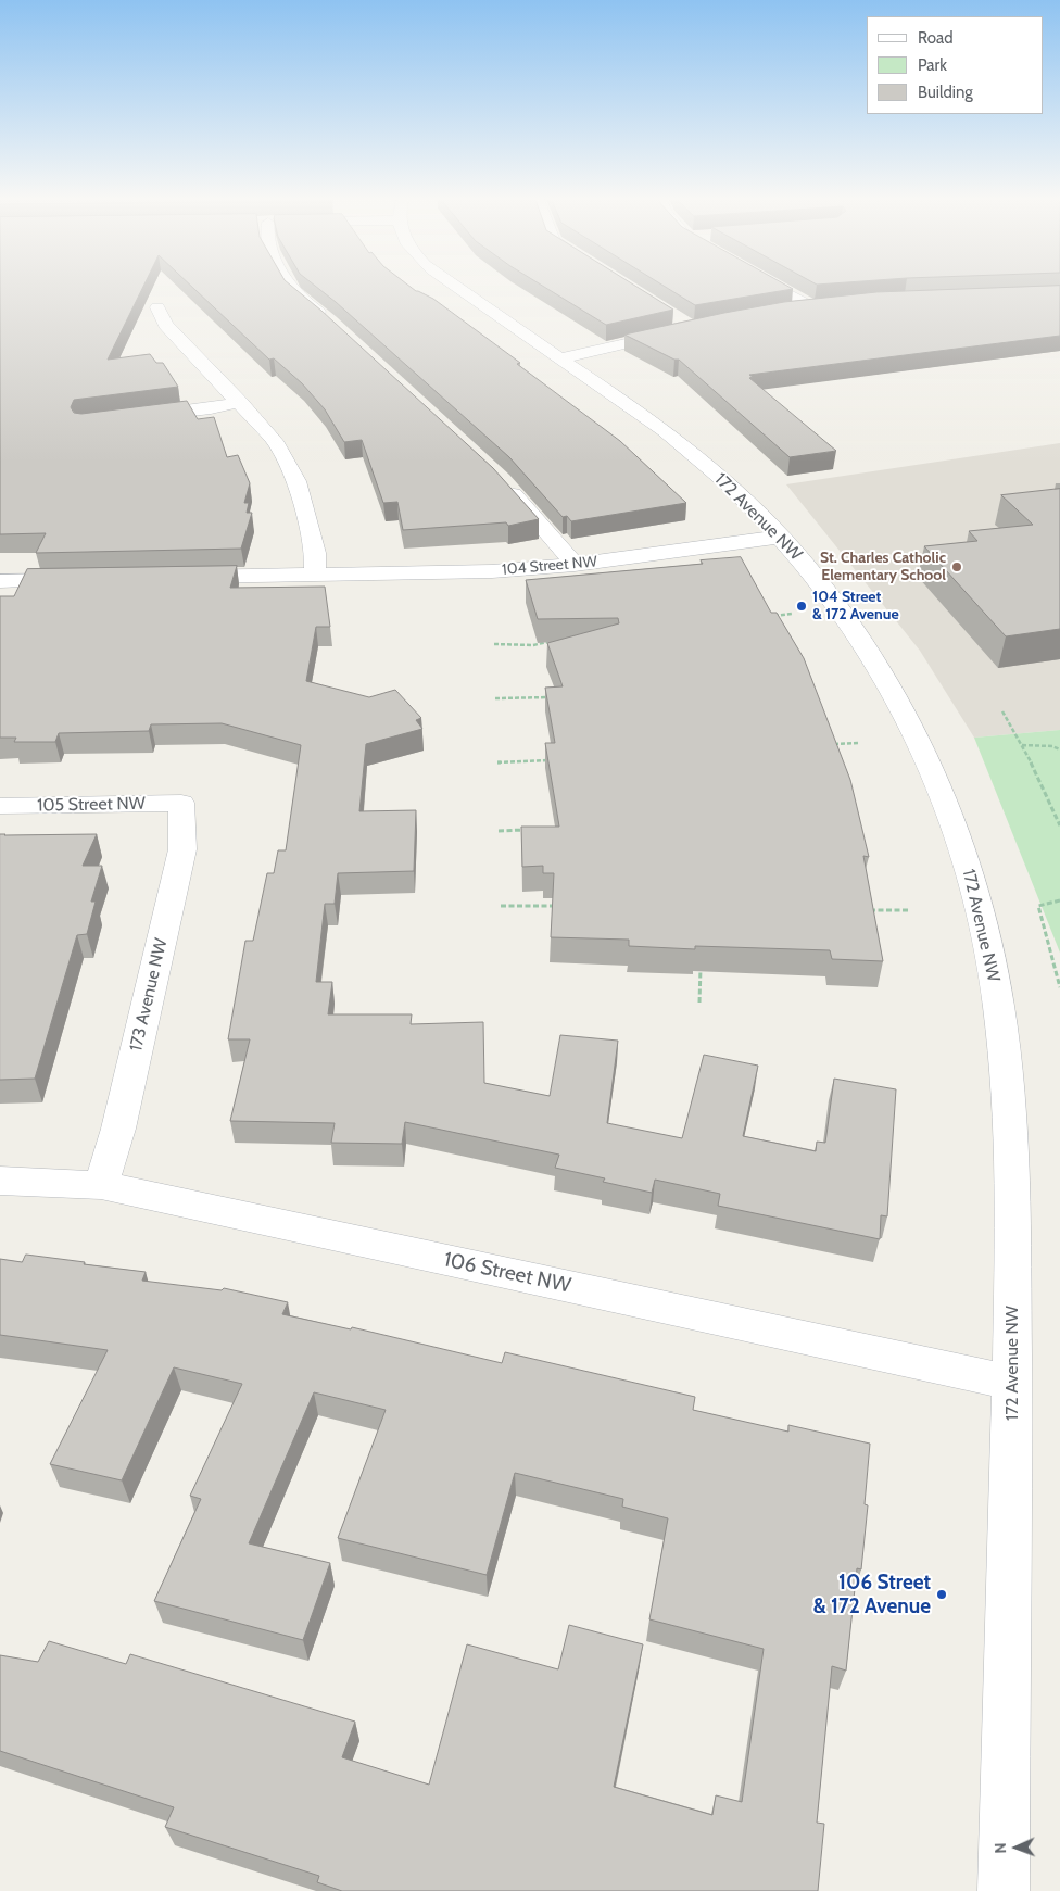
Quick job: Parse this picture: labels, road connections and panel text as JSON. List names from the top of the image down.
{
  "streets": {
    "street": [
      "172 Avenue NW",
      "104 Street NW",
      "105 Street NW",
      "173 Avenue NW",
      "106 Street NW"
    ]
  },
  "crossings": [
    ["172 Avenue NW", "104 Street NW"],
    ["172 Avenue NW", "106 Street NW"],
    ["105 Street NW", "173 Avenue NW"],
    ["173 Avenue NW", "106 Street NW"]
  ],
  "places": ["St. Charles Catholic Elementary School", "104 Street & 172 Avenue", "106 Street & 172 Avenue"],
  "legend": ["Road", "Park", "Building"],
  "north": "left"
}
